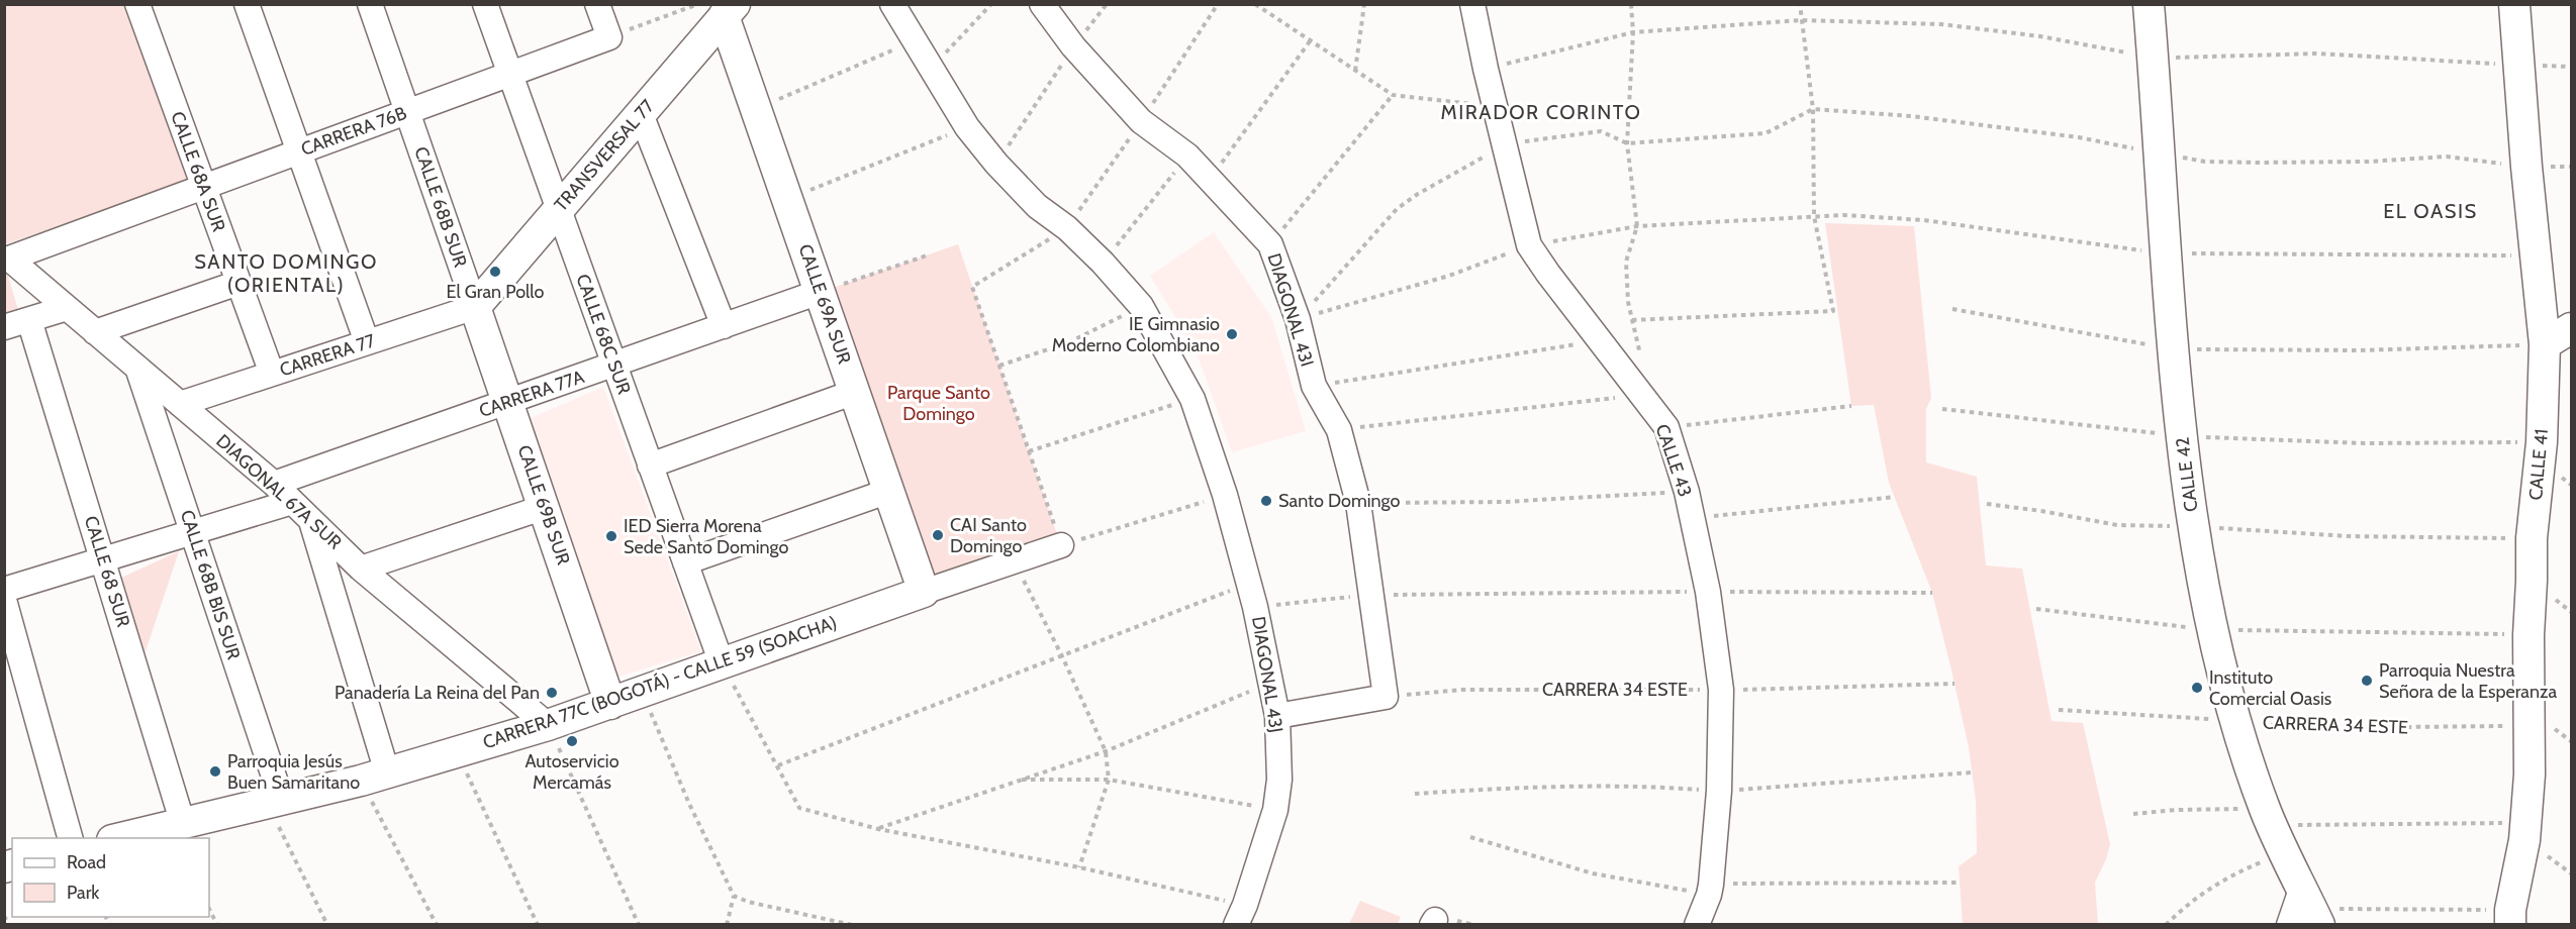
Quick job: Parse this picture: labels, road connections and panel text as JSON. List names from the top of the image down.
{
  "streets": {
    "street": [
      "CARRERA 76B",
      "TRANSVERSAL 77",
      "CALLE 68A SUR",
      "CALLE 68B SUR",
      "CALLE 69A SUR",
      "DIAGONAL 43I",
      "CALLE 68C SUR",
      "CARRERA 77",
      "CARRERA 77A",
      "CALLE 43",
      "CALLE 41",
      "CALLE 42",
      "DIAGONAL 67A SUR",
      "CALLE 69B SUR",
      "CALLE 68 SUR",
      "CALLE 68B BIS SUR",
      "DIAGONAL 43J",
      "CARRERA 77C (BOGOTÁ) - CALLE 59 (SOACHA)"
    ],
    "path": ["CARRERA 34 ESTE"]
  },
  "crossings": [
    ["CARRERA 76B", "CALLE 68A SUR"],
    ["CARRERA 76B", "CALLE 68B SUR"],
    ["CARRERA 76B", "CALLE 68C SUR"],
    ["CARRERA 76B", "DIAGONAL 67A SUR"],
    ["TRANSVERSAL 77", "CALLE 68B SUR"],
    ["TRANSVERSAL 77", "CALLE 69A SUR"],
    ["TRANSVERSAL 77", "CALLE 68C SUR"],
    ["TRANSVERSAL 77", "CARRERA 77"],
    ["TRANSVERSAL 77", "CALLE 69B SUR"],
    ["CALLE 68A SUR", "CARRERA 77"],
    ["CALLE 68B SUR", "CARRERA 77"],
    ["CALLE 68B SUR", "CALLE 69B SUR"],
    ["CALLE 69A SUR", "CARRERA 77A"],
    ["CALLE 69A SUR", "CARRERA 77C (BOGOTÁ) - CALLE 59 (SOACHA)"],
    ["DIAGONAL 43I", "CARRERA 34 ESTE"],
    ["CALLE 68C SUR", "CARRERA 77A"],
    ["CALLE 68C SUR", "CARRERA 77C (BOGOTÁ) - CALLE 59 (SOACHA)"],
    ["CARRERA 77", "DIAGONAL 67A SUR"],
    ["CARRERA 77", "CALLE 69B SUR"],
    ["CARRERA 77A", "DIAGONAL 67A SUR"],
    ["CARRERA 77A", "CALLE 69B SUR"],
    ["CALLE 43", "CARRERA 34 ESTE"],
    ["CALLE 41", "CARRERA 34 ESTE"],
    ["CALLE 42", "CARRERA 34 ESTE"],
    ["DIAGONAL 67A SUR", "CALLE 68B BIS SUR"],
    ["DIAGONAL 67A SUR", "CARRERA 77C (BOGOTÁ) - CALLE 59 (SOACHA)"],
    ["CALLE 69B SUR", "CARRERA 77C (BOGOTÁ) - CALLE 59 (SOACHA)"],
    ["CALLE 68 SUR", "CARRERA 77C (BOGOTÁ) - CALLE 59 (SOACHA)"],
    ["CALLE 68B BIS SUR", "CARRERA 77C (BOGOTÁ) - CALLE 59 (SOACHA)"]
  ],
  "districts": ["MIRADOR CORINTO", "EL OASIS", "SANTO DOMINGO (ORIENTAL)"],
  "parks": ["Parque Santo Domingo"],
  "places": [
    "El Gran Pollo",
    "IE Gimnasio Moderno Colombiano",
    "Santo Domingo",
    "CAI Santo Domingo",
    "IED Sierra Morena Sede Santo Domingo",
    "Parroquia Nuestra Señora de la Esperanza",
    "Instituto Comercial Oasis",
    "Panadería La Reina del Pan",
    "Autoservicio Mercamás",
    "Parroquia Jesús Buen Samaritano"
  ],
  "legend": ["Road", "Park"]
}
